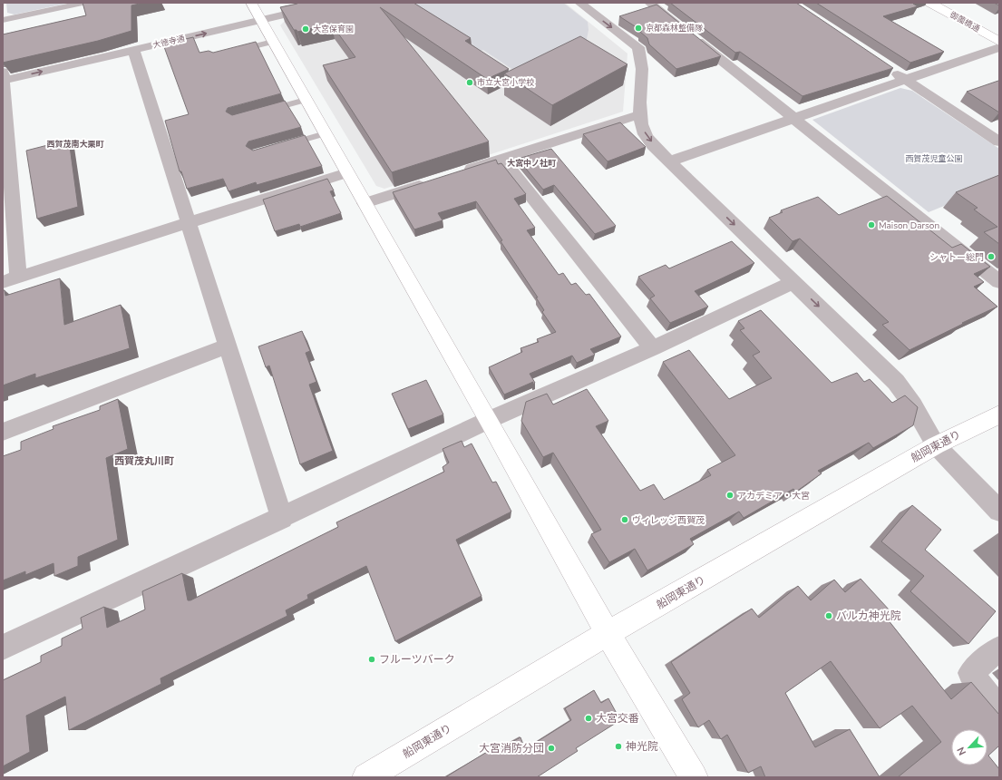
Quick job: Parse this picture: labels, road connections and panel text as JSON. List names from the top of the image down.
{
  "streets": {
    "street": ["御薗橋通", "大徳寺通", "船岡東通り"]
  },
  "districts": ["西賀茂南大栗町", "大宮中ノ社町", "西賀茂丸川町"],
  "parks": ["西賀茂児童公園"],
  "places": [
    "京都森林整備隊",
    "大宮保育園",
    "市立大宮小学校",
    "Maison Darson",
    "シャトー総門",
    "アカデミア・大宮",
    "ヴィレッジ西賀茂",
    "バルカ神光院",
    "フルーツバーク",
    "大宮交番",
    "神光院",
    "大宮消防分団"
  ],
  "north": "bottom left"
}
